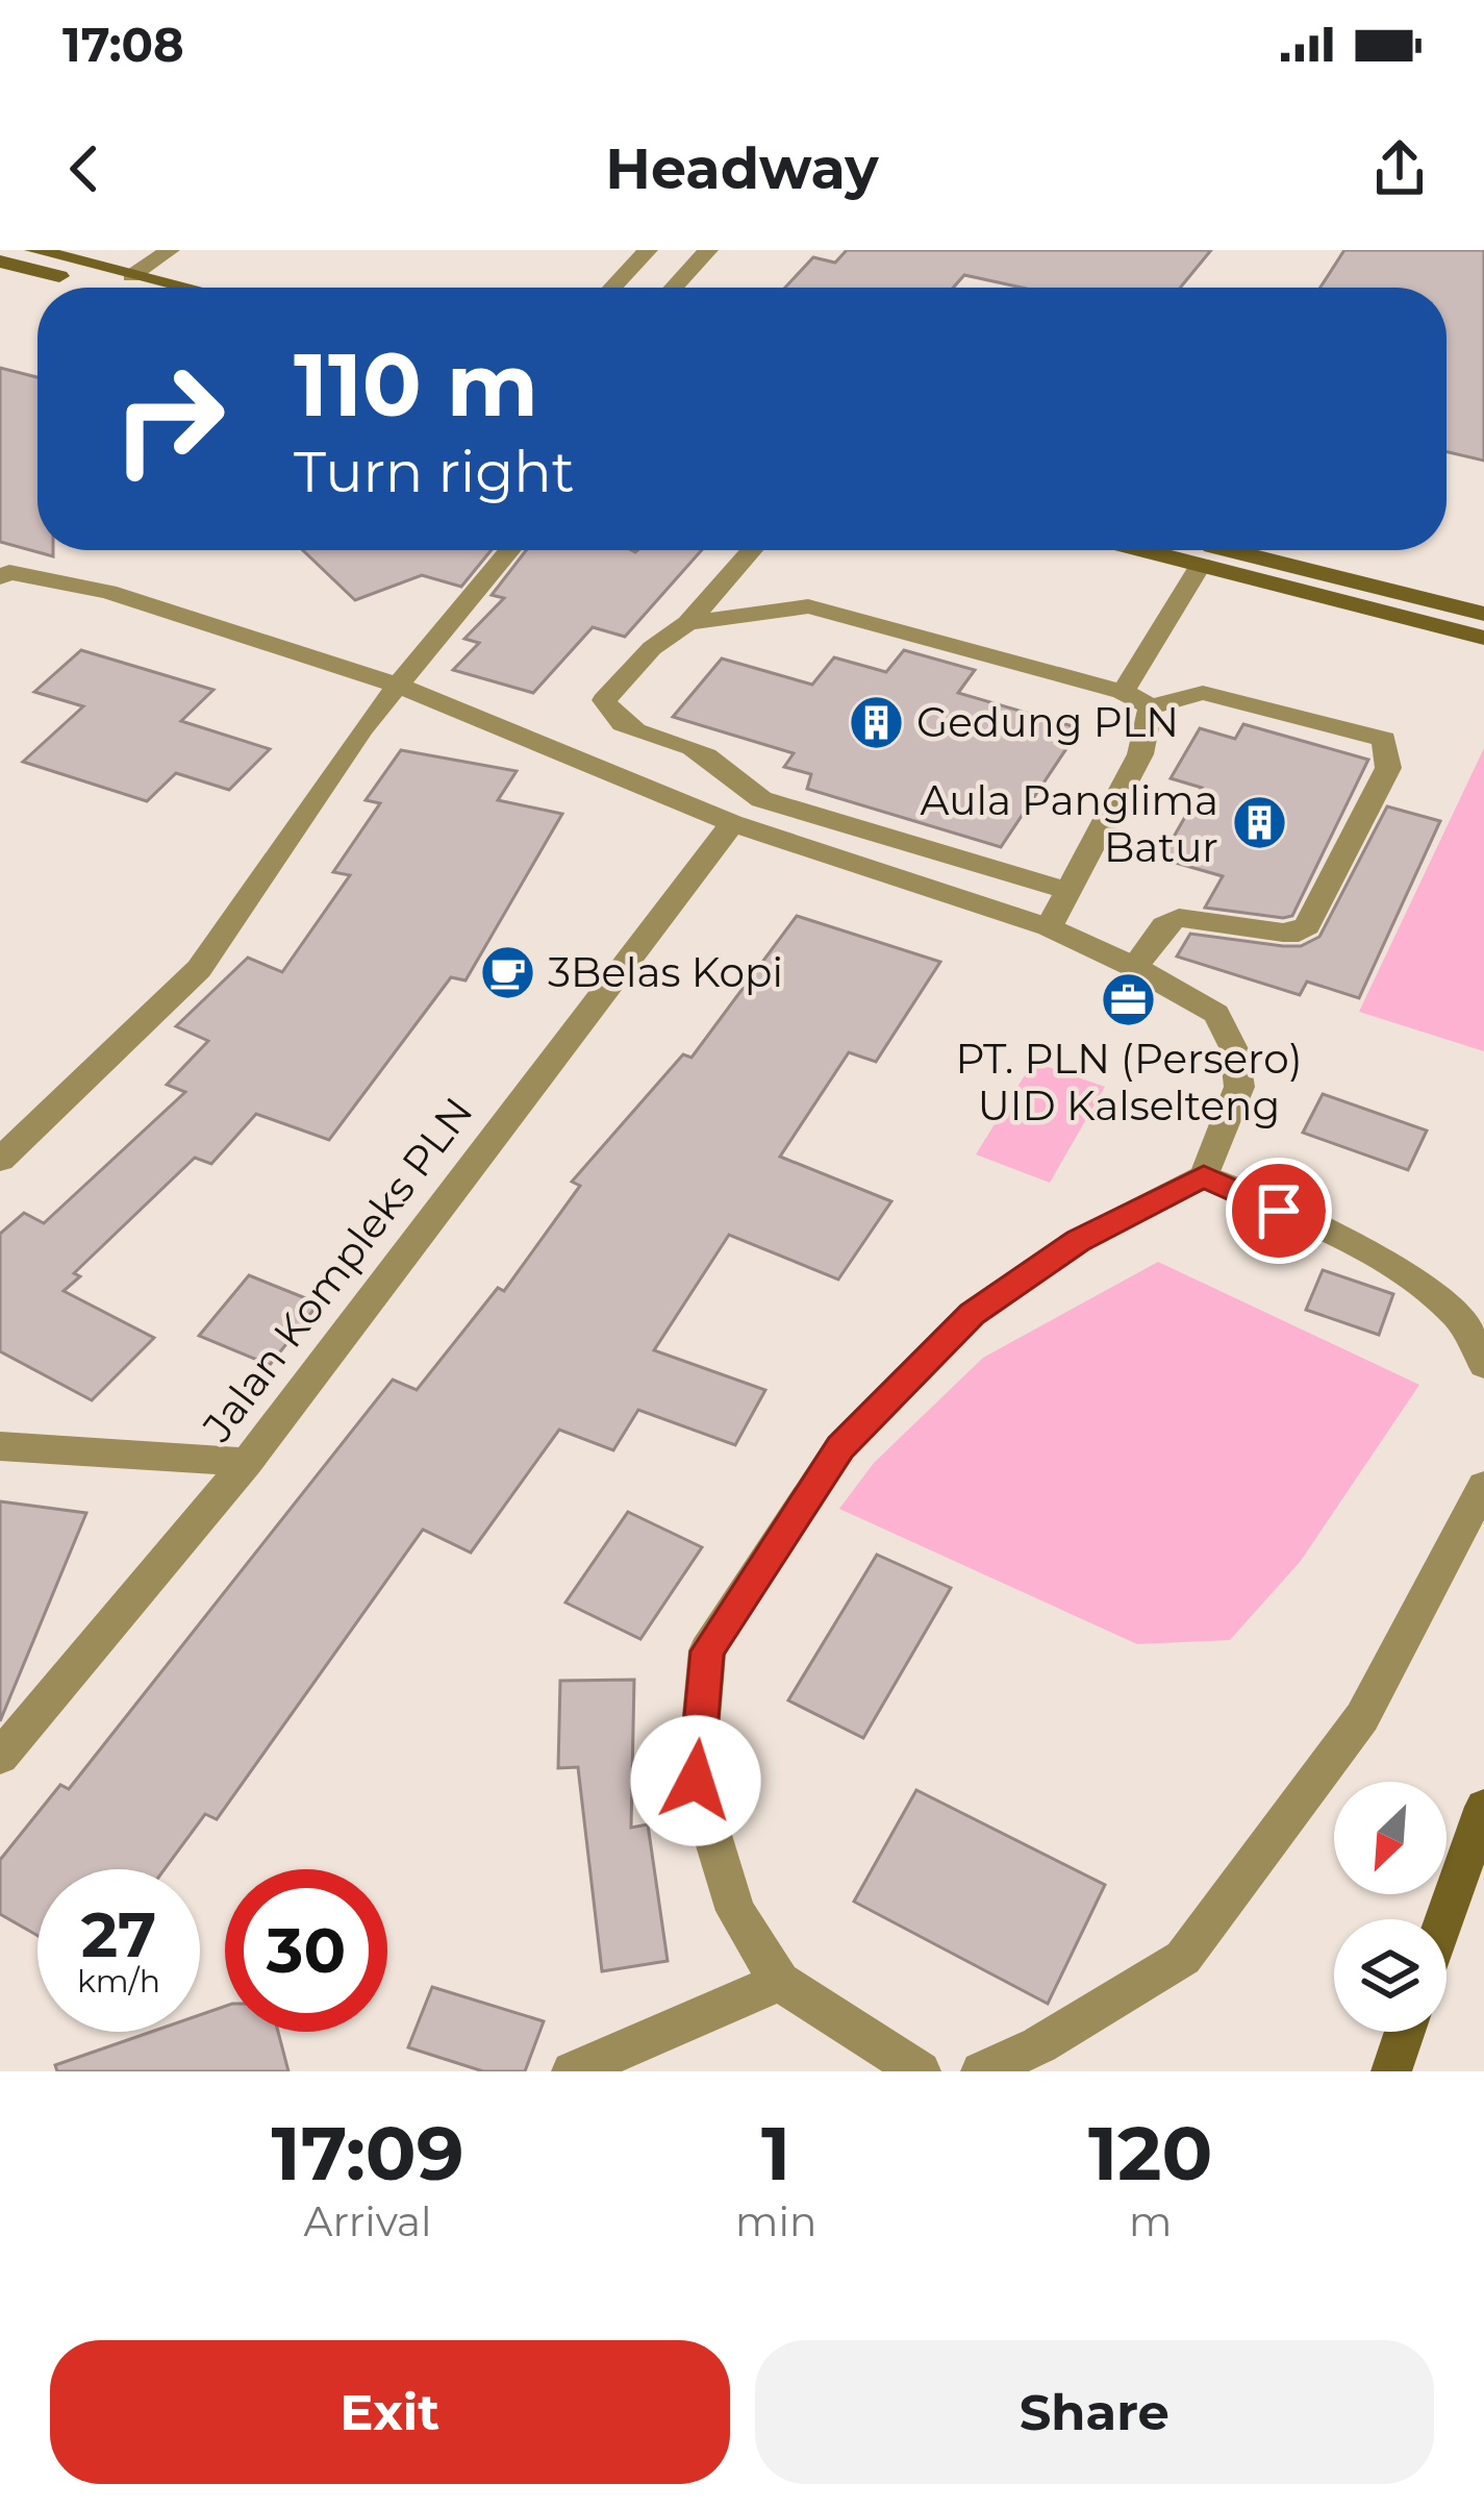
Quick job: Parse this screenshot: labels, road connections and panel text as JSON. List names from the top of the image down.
{
  "streets": {
    "street": ["Jalan Kompleks PLN"]
  },
  "places": {
    "building": ["Gedung PLN", "Aula Panglima Batur"],
    "cafe": ["3Belas Kopi"],
    "office": ["PT. PLN (Persero) UID Kalselteng"]
  },
  "north": "bottom left",
  "page": {
    "status": "17:08",
    "header": "Headway",
    "turn": ["110 m", "Turn right"],
    "speed": "27 km/h",
    "limit": "30",
    "eta": [
      "17:09",
      "Arrival",
      "1",
      "min",
      "120",
      "m"
    ],
    "buttons": ["Exit", "Share"]
  }
}
